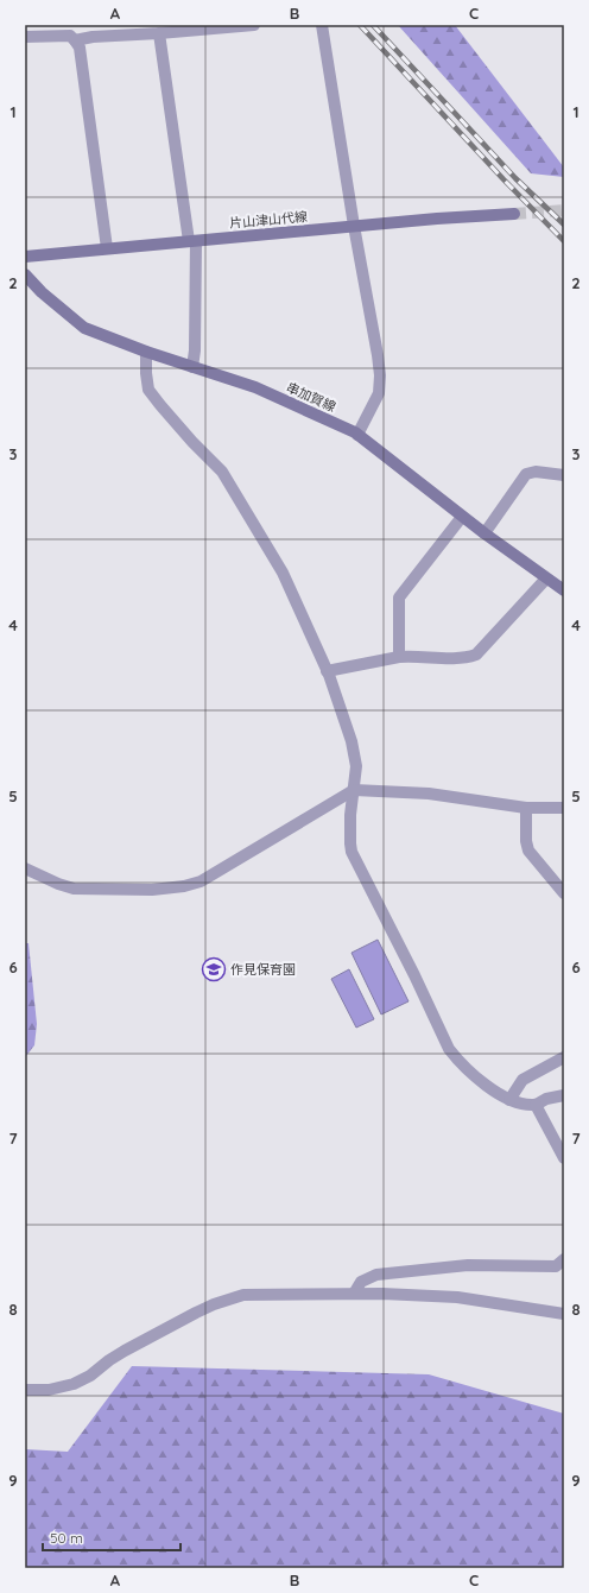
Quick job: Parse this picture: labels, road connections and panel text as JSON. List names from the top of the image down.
{
  "streets": {
    "main road": ["片山津山代線", "串加賀線"]
  },
  "places": {
    "school or university": ["作見保育園"]
  },
  "scale_bar": "50 m",
  "grid": {
    "columns": ["A", "B", "C"],
    "rows": [
      "1",
      "2",
      "3",
      "4",
      "5",
      "6",
      "7",
      "8",
      "9"
    ]
  }
}
